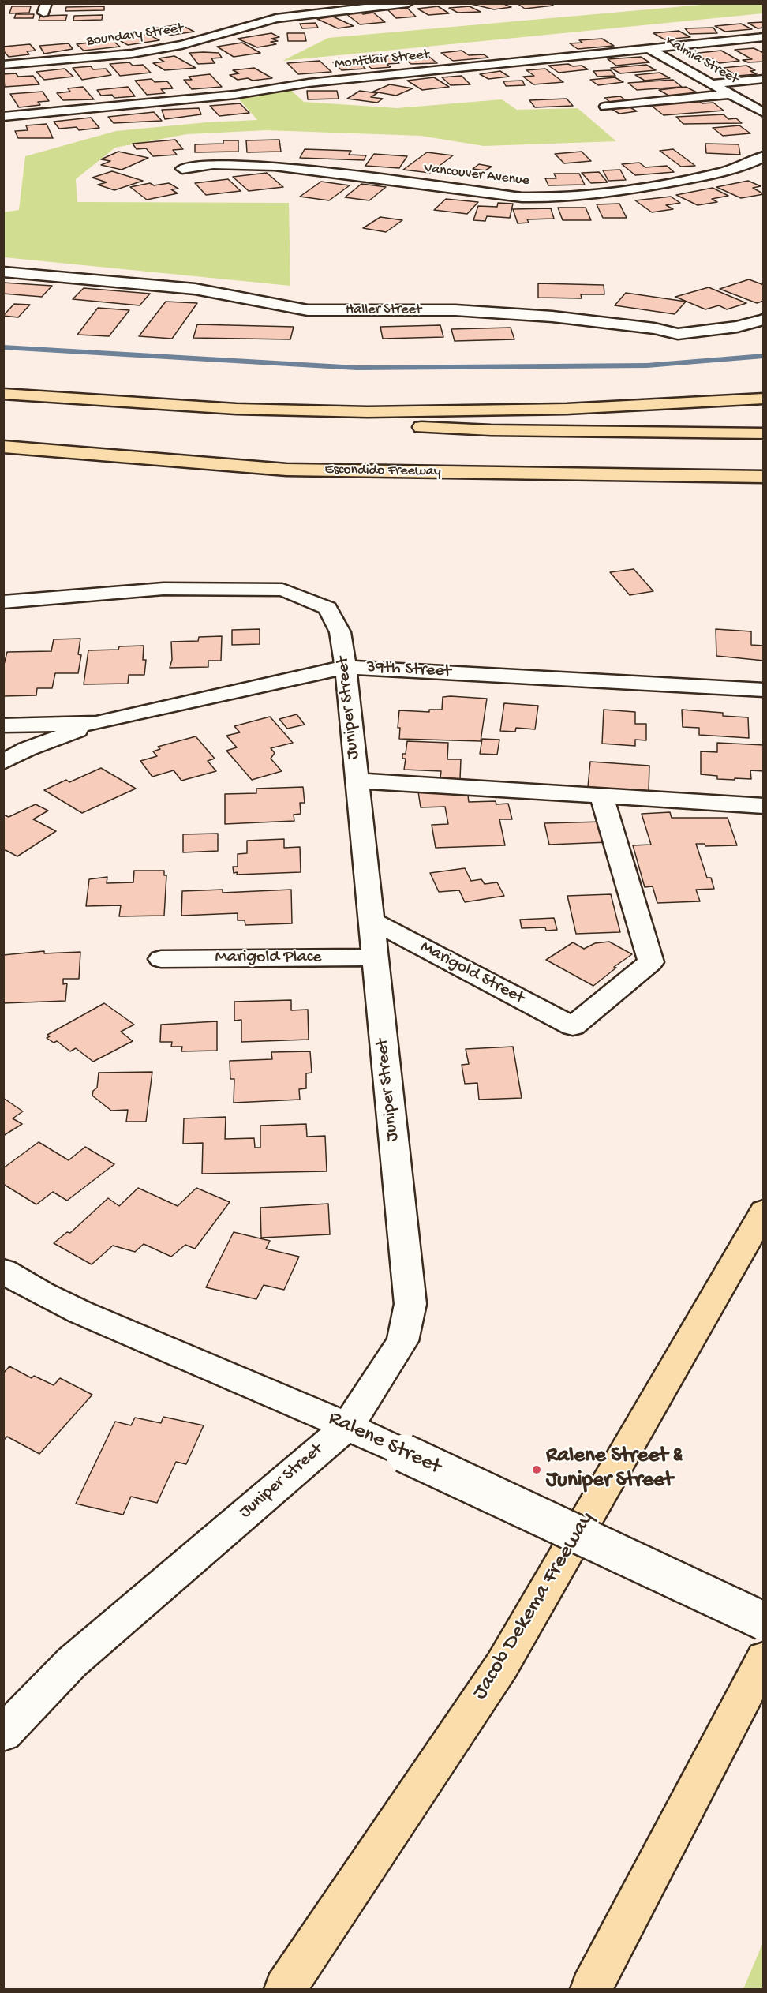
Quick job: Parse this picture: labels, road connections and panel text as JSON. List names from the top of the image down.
{
  "streets": {
    "highway": ["Escondido Freeway", "Jacob Dekema Freeway"],
    "street": [
      "Boundary Street",
      "Montclair Street",
      "Kalmia Street",
      "Vancouver Avenue",
      "Haller Street",
      "39th Street",
      "Juniper Street",
      "Marigold Place",
      "Marigold Street",
      "Ralene Street"
    ]
  },
  "crossings": [
    ["Montclair Street", "Kalmia Street"],
    ["39th Street", "Juniper Street"],
    ["Juniper Street", "Marigold Place"],
    ["Juniper Street", "Marigold Street"],
    ["Juniper Street", "Ralene Street"]
  ],
  "places": ["Ralene Street & Juniper Street"]
}
